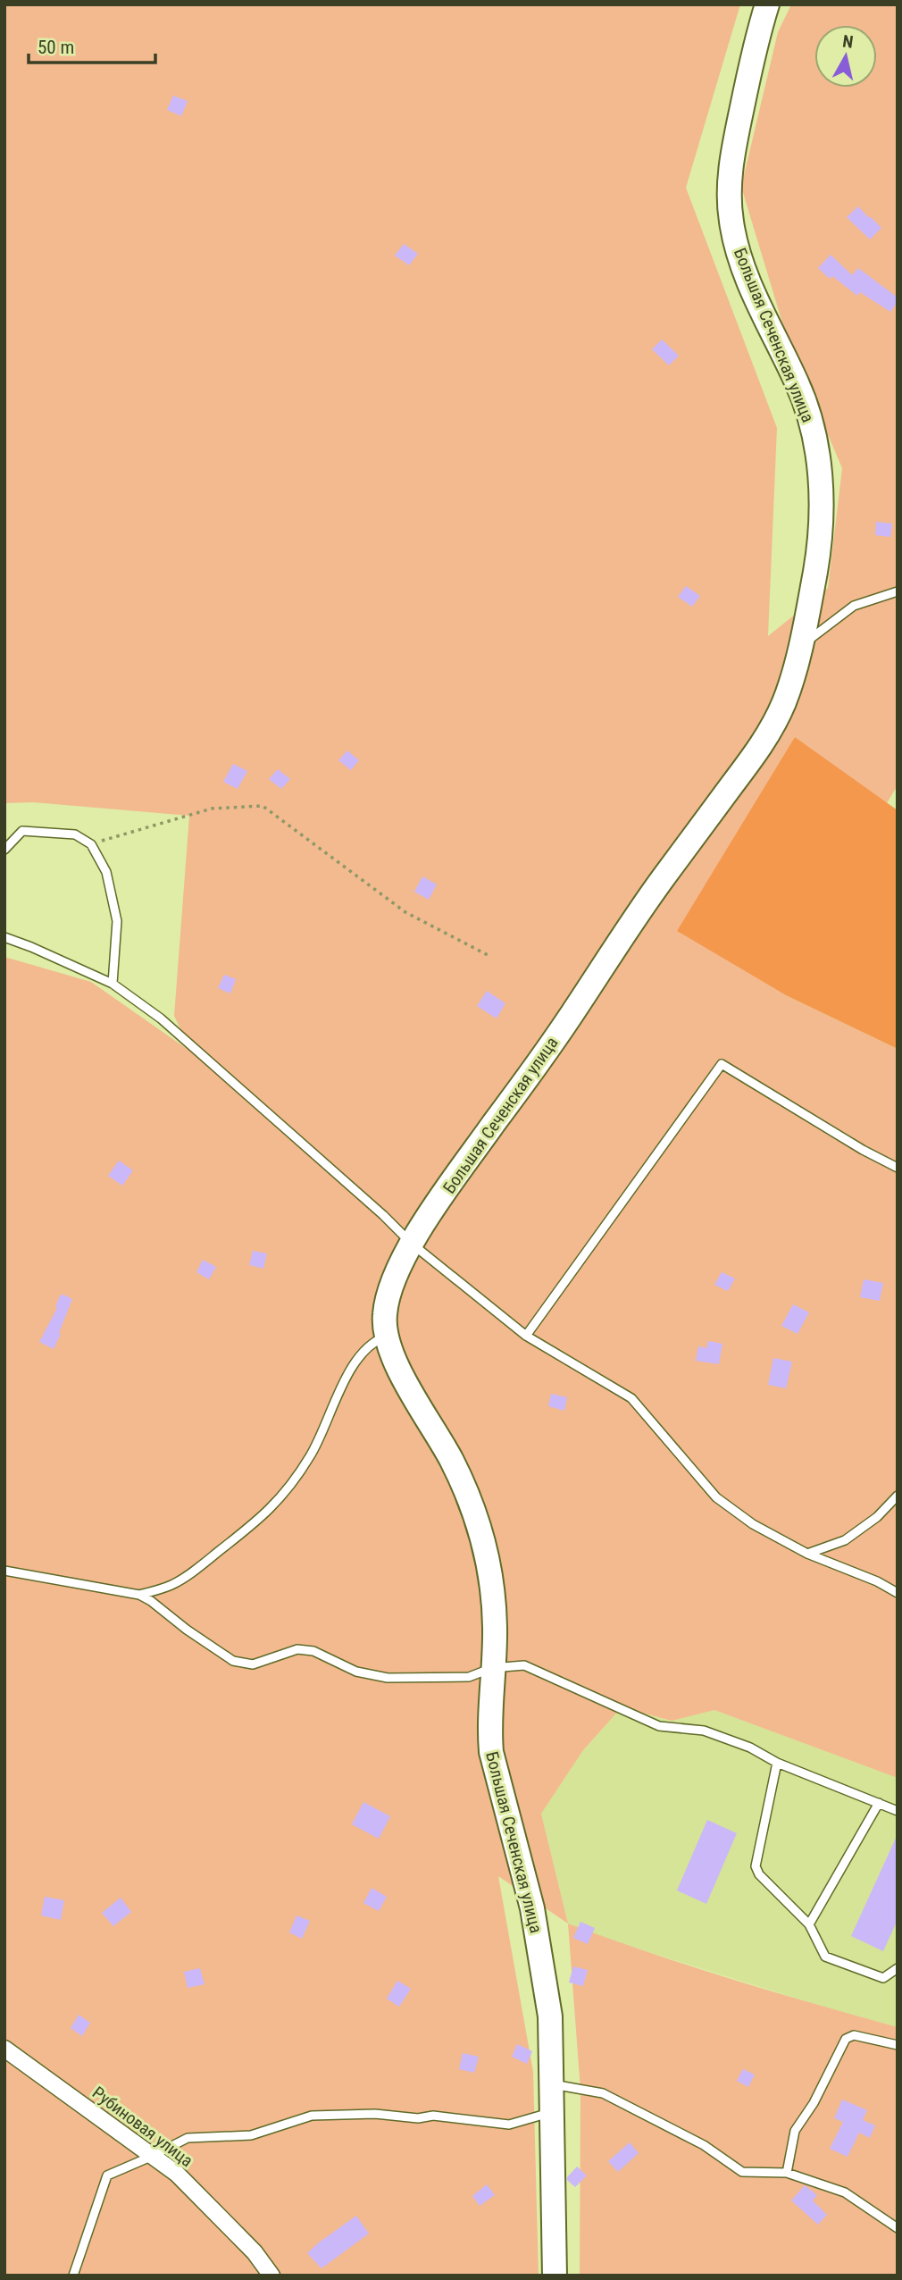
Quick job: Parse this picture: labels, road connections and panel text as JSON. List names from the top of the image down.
{
  "streets": {
    "street": ["Большая Сеченская улица", "Рубиновая улица"]
  },
  "scale_bar": "50 m",
  "north": "top"
}
